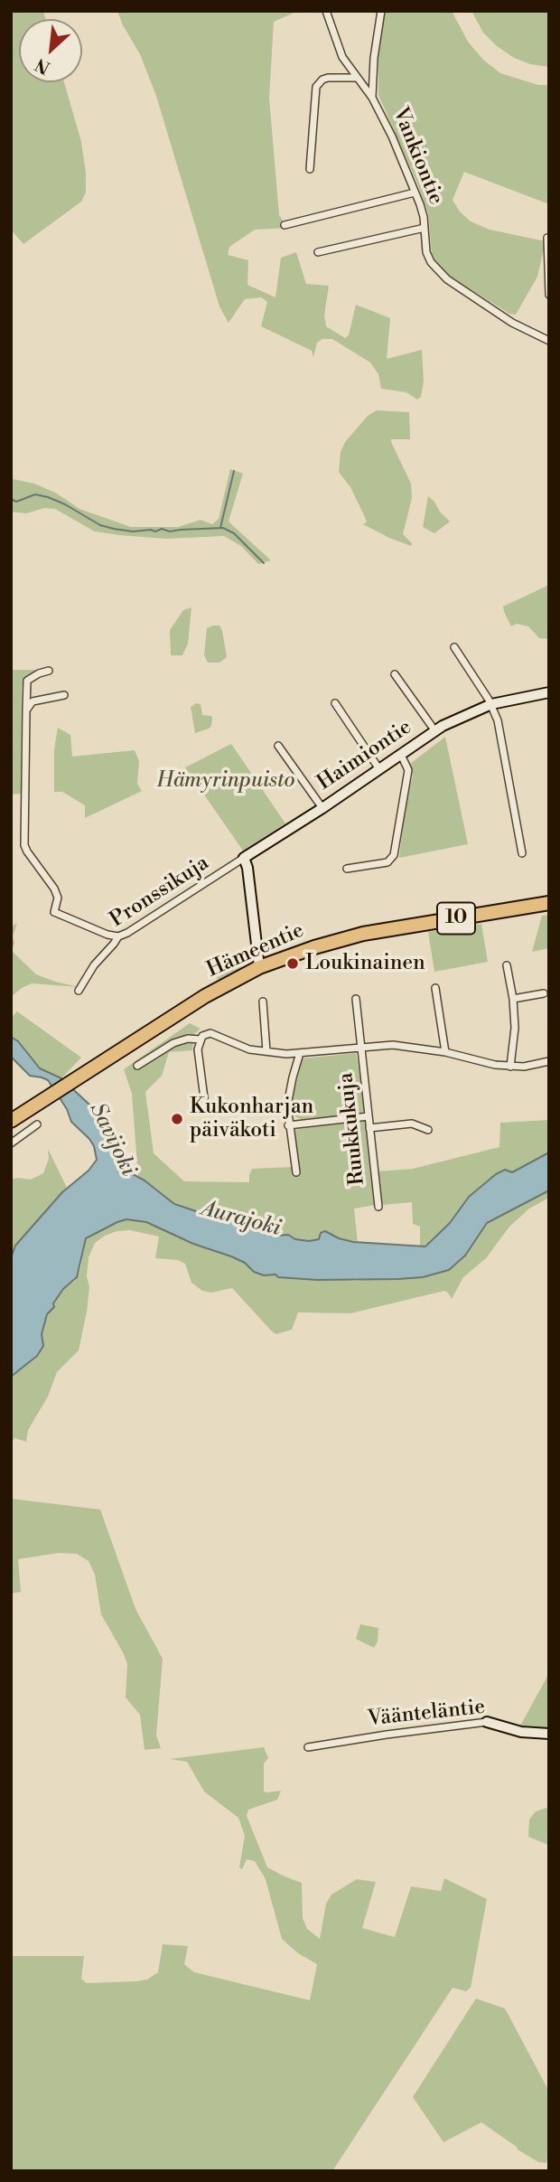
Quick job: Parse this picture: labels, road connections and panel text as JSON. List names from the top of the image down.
{
  "streets": {
    "highway": ["10", "Hämeentie"],
    "street": [
      "Vankiontie",
      "Haimiontie",
      "Pronssikuja",
      "Ruukkukuja",
      "Väänteläntie"
    ]
  },
  "crossings": [
    ["Haimiontie", "Pronssikuja"]
  ],
  "water": ["Savijoki", "Aurajoki"],
  "parks": ["Hämyrinpuisto"],
  "places": ["Loukinainen", "Kukonharjan päiväkoti"],
  "north": "bottom left"
}
